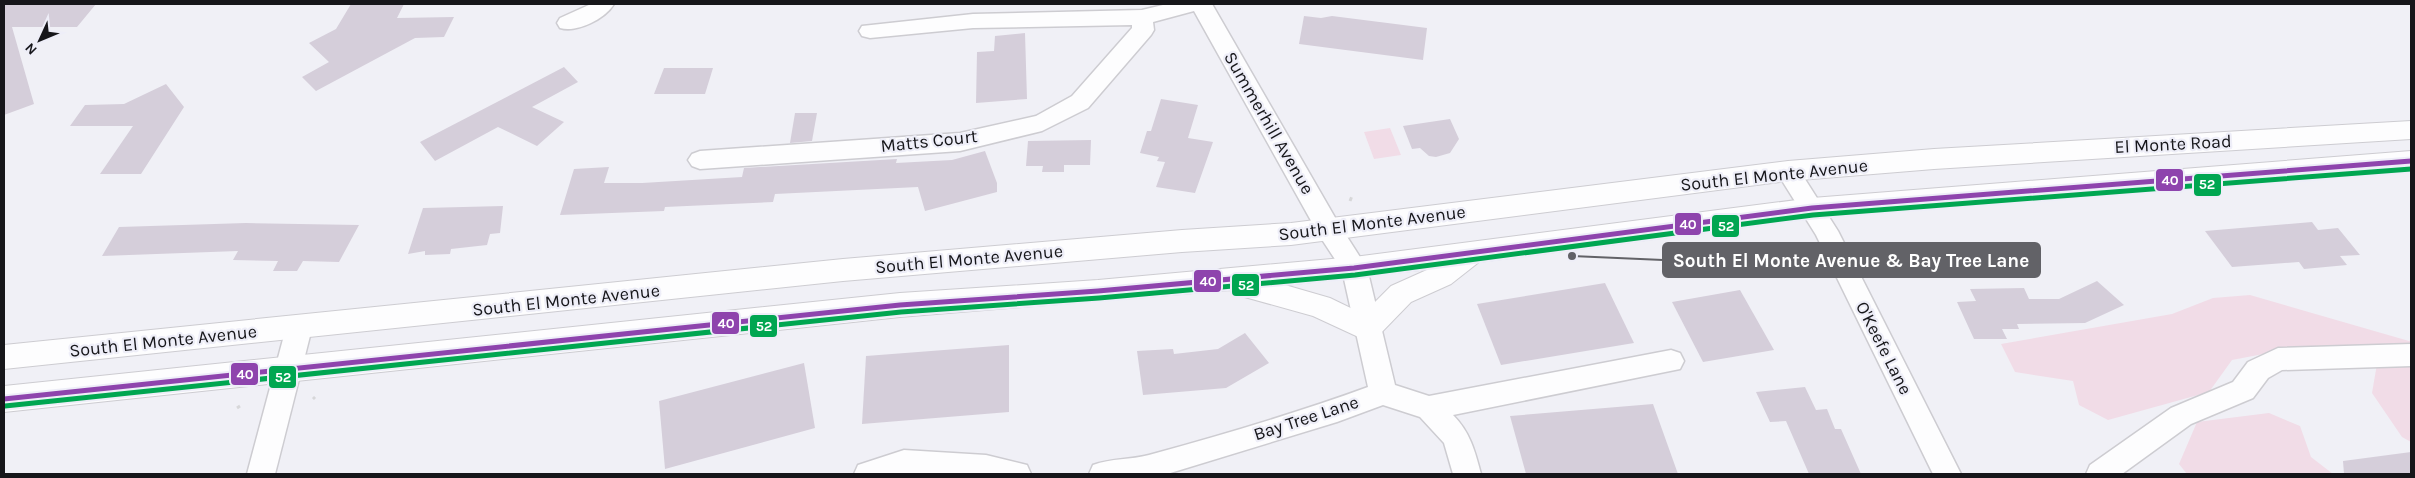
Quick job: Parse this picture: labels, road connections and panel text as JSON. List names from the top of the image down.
{
  "streets": {
    "main road": ["El Monte Road", "South El Monte Avenue"],
    "street": [
      "Summerhill Avenue",
      "Matts Court",
      "O'Keefe Lane",
      "Bay Tree Lane"
    ]
  },
  "crossings": [
    ["Summerhill Avenue", "El Monte Road"],
    ["Summerhill Avenue", "South El Monte Avenue"],
    ["El Monte Road", "South El Monte Avenue"],
    ["El Monte Road", "O'Keefe Lane"],
    ["South El Monte Avenue", "O'Keefe Lane"]
  ],
  "places": ["South El Monte Avenue & Bay Tree Lane"],
  "lines": ["transit line 40", "transit line 52"],
  "north": "bottom left"
}
